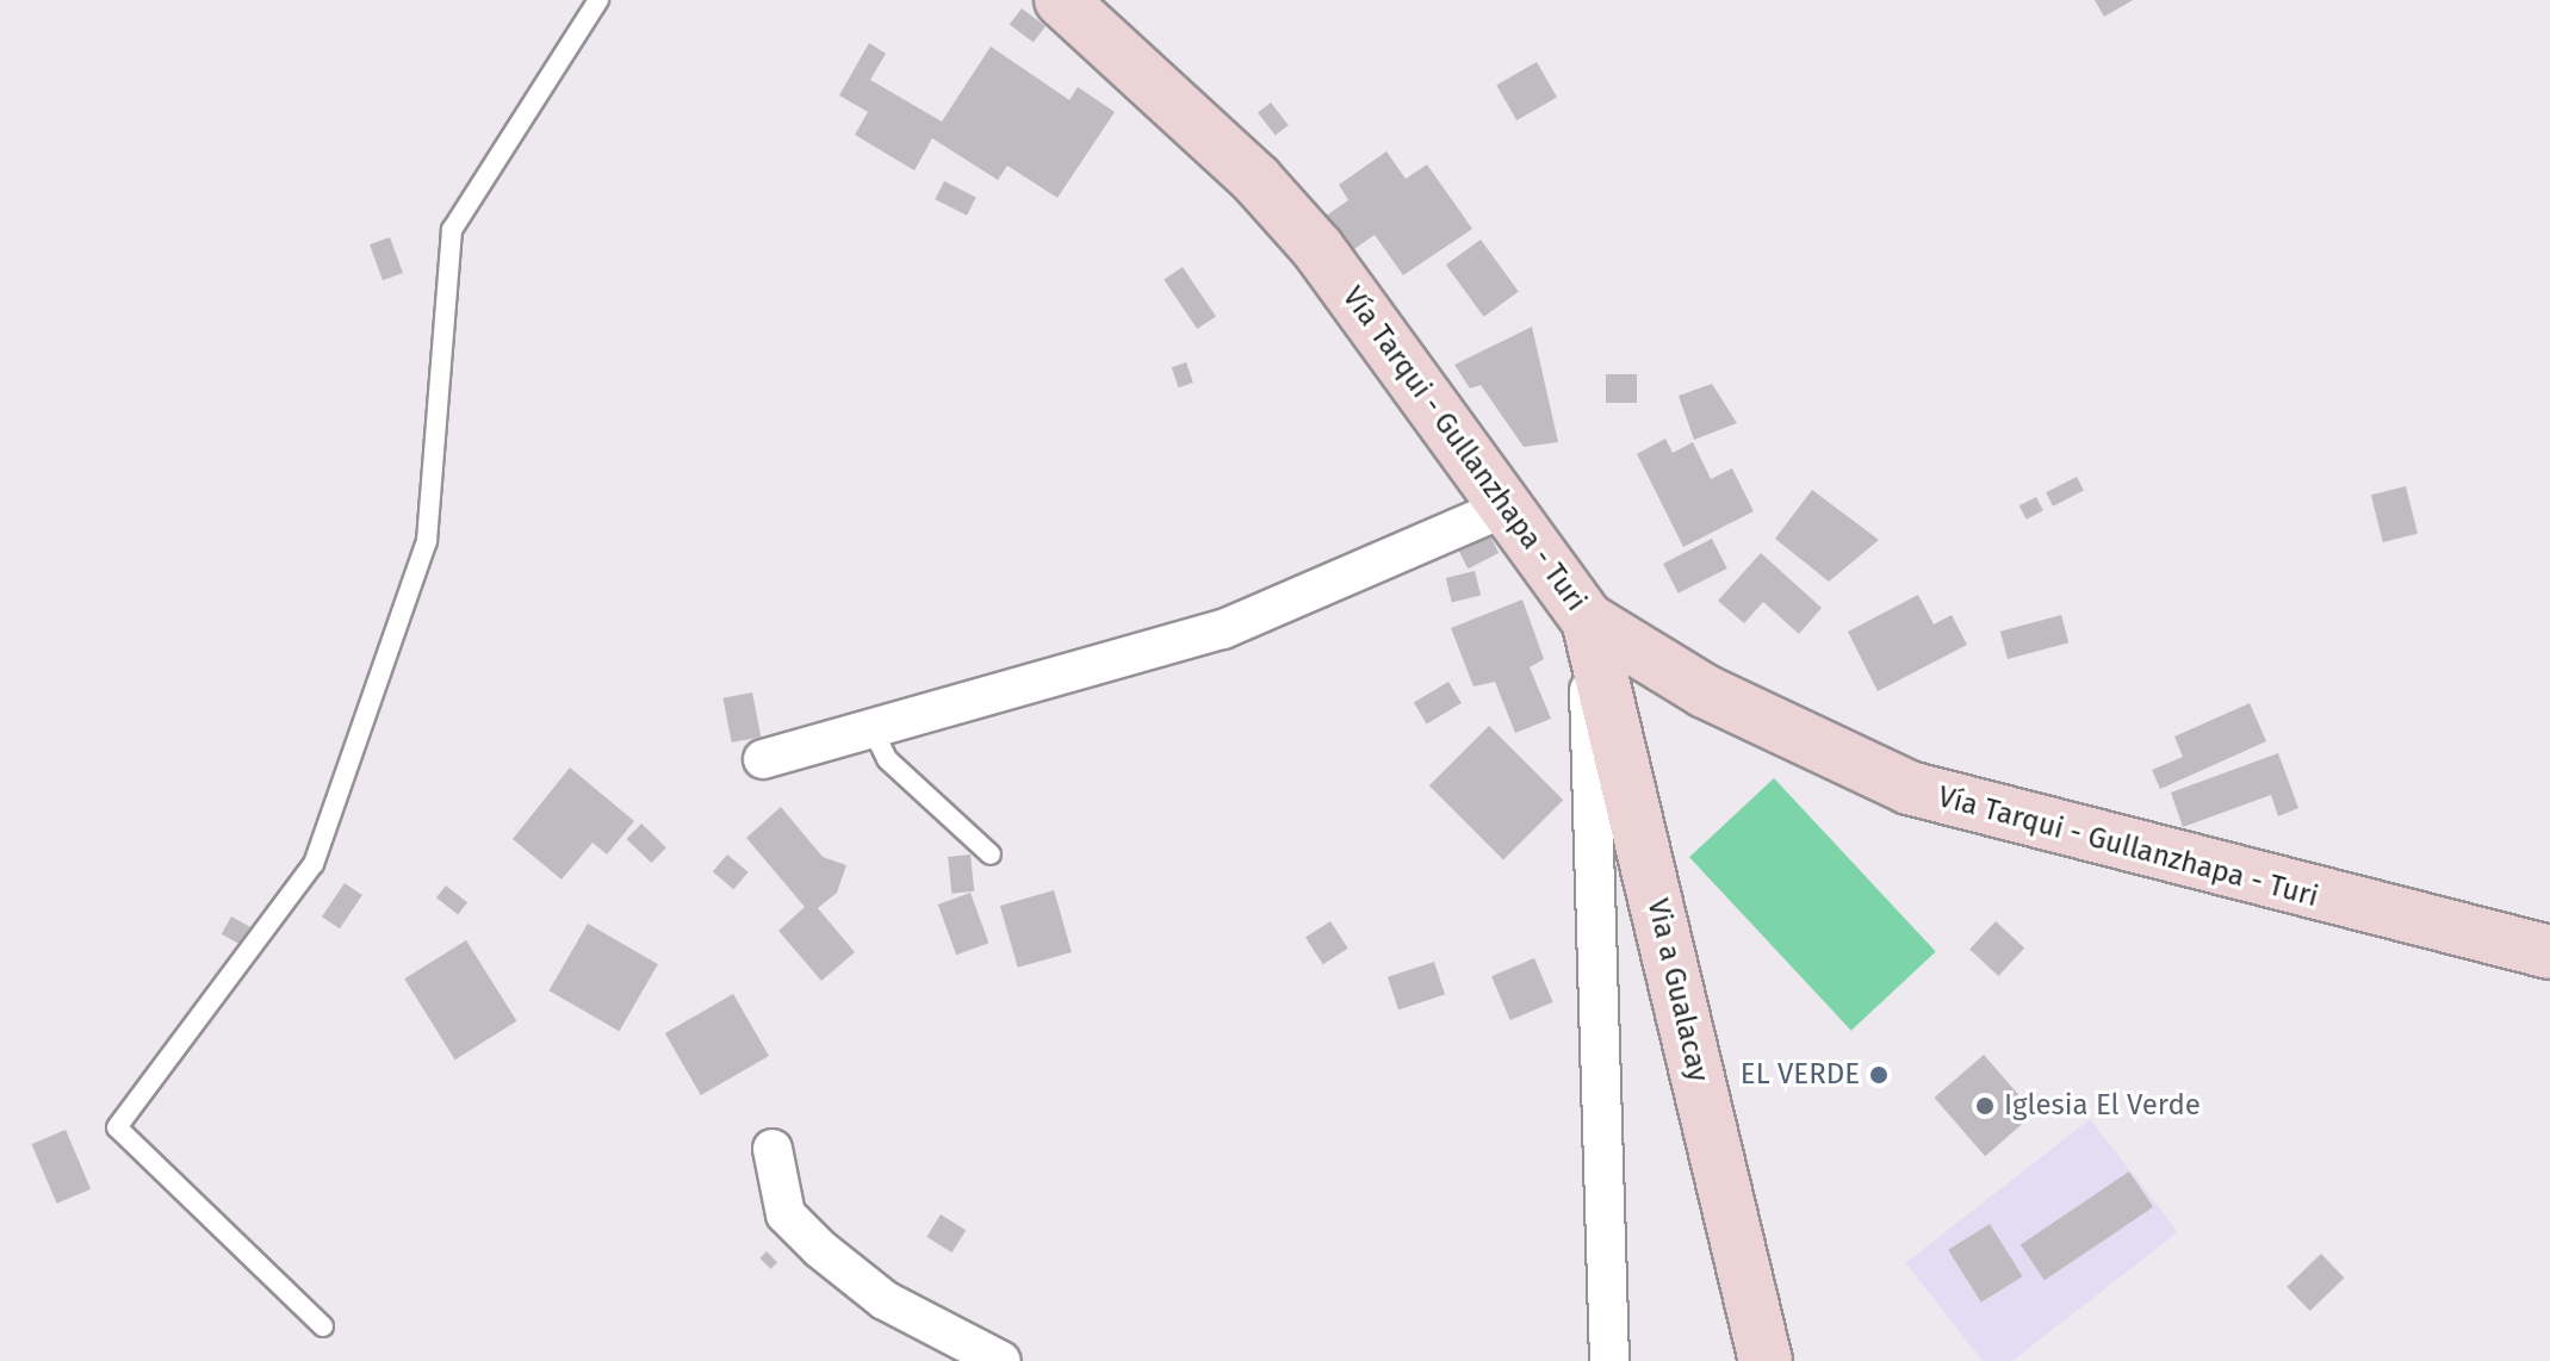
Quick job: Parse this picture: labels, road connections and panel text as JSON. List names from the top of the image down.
{
  "streets": {
    "main road": ["Vía Tarqui - Gullanzhapa - Turi", "Via a Gualacay"]
  },
  "crossings": [
    ["Vía Tarqui - Gullanzhapa - Turi", "Via a Gualacay"]
  ],
  "places": ["EL VERDE", "Iglesia El Verde"]
}
